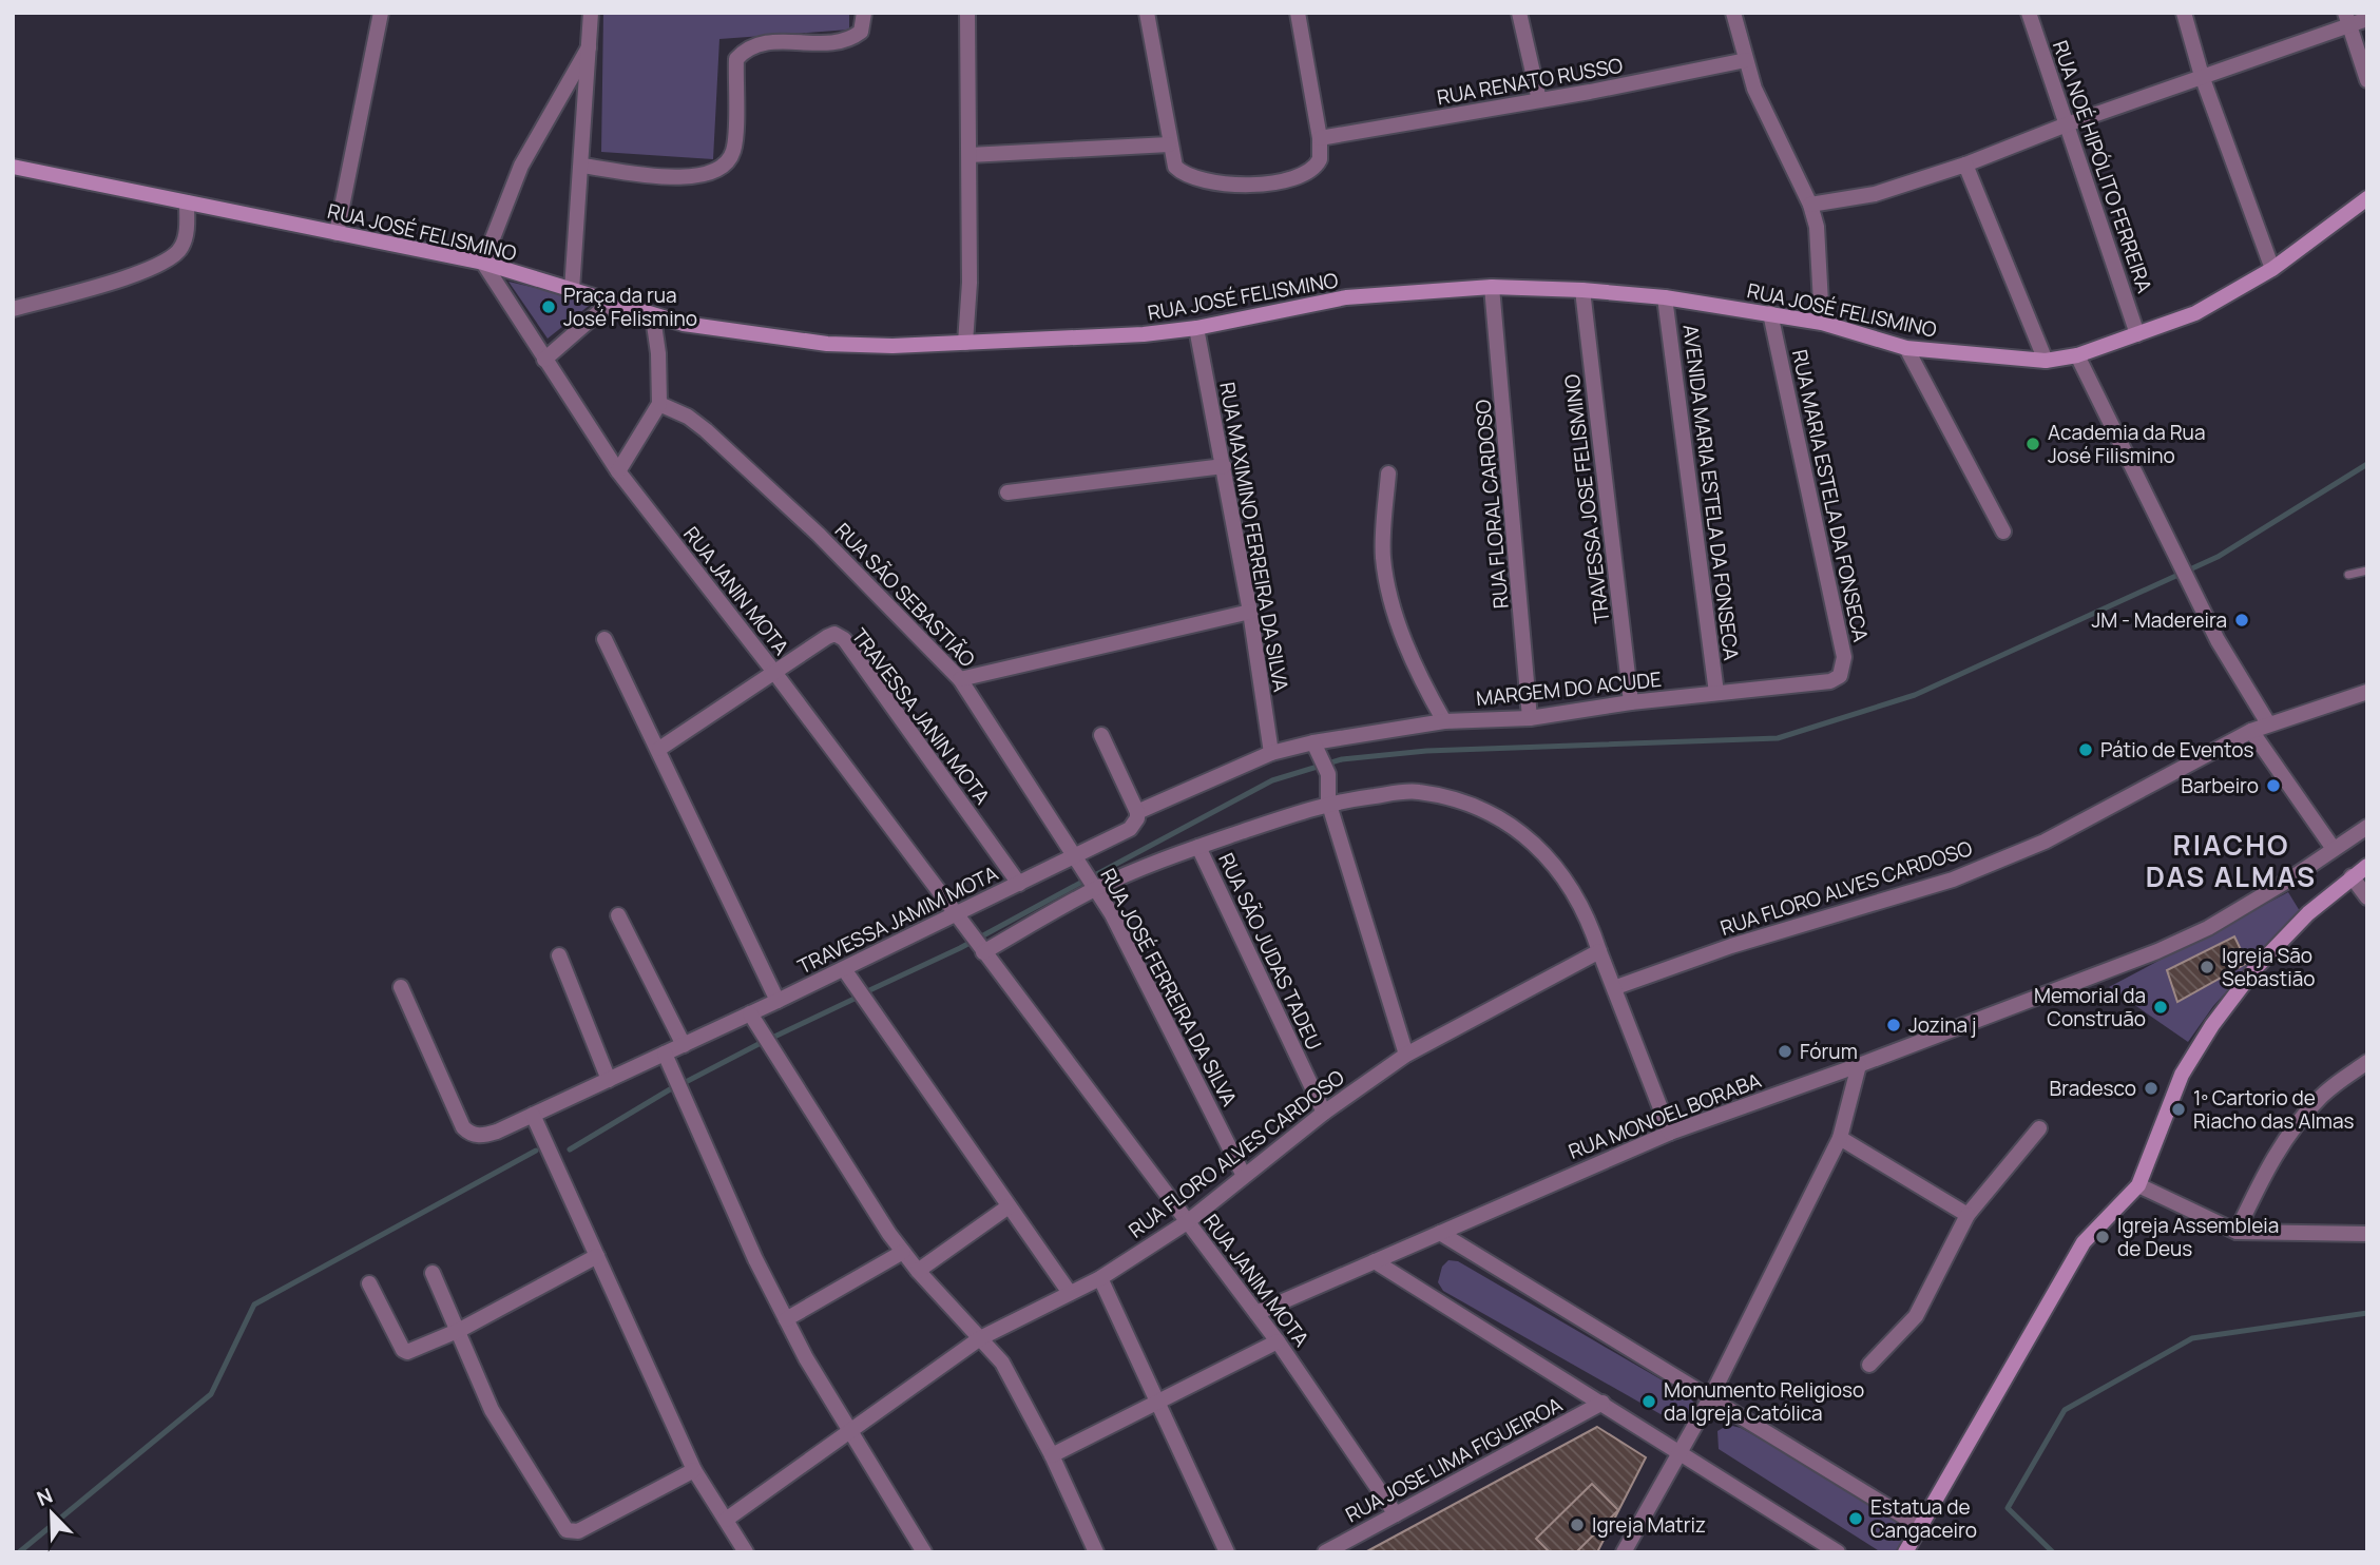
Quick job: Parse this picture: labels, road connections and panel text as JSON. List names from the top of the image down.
{
  "streets": {
    "street": [
      "RUA RENATO RUSSO",
      "RUA NOÉ HIPÓLITO FERREIRA",
      "RUA JOSÉ FELISMINO",
      "AVENIDA MARIA ESTELA DA FONSECA",
      "RUA MARIA ESTELA DA FONSECA",
      "TRAVESSA JOSE FELISMINO",
      "RUA FLORAL CARDOSO",
      "RUA MAXIMINO FERREIRA DA SILVA",
      "RUA JANIN MOTA",
      "RUA SÃO SEBASTIÃO",
      "MARGEM DO ACUDE",
      "TRAVESSA JANIN MOTA",
      "RUA FLORO ALVES CARDOSO",
      "TRAVESSA JAMIM MOTA",
      "RUA SÃO JUDAS TADEU",
      "RUA JOSÉ FERREIRA DA SILVA",
      "RUA MONOEL BORABA",
      "RUA JANIM MOTA",
      "RUA JOSE LIMA FIGUEIROA"
    ]
  },
  "crossings": [
    ["RUA NOÉ HIPÓLITO FERREIRA", "RUA JOSÉ FELISMINO"],
    ["RUA JOSÉ FELISMINO", "AVENIDA MARIA ESTELA DA FONSECA"],
    ["RUA JOSÉ FELISMINO", "RUA MARIA ESTELA DA FONSECA"],
    ["RUA JOSÉ FELISMINO", "TRAVESSA JOSE FELISMINO"],
    ["RUA JOSÉ FELISMINO", "RUA FLORAL CARDOSO"],
    ["RUA JOSÉ FELISMINO", "RUA MAXIMINO FERREIRA DA SILVA"],
    ["RUA JOSÉ FELISMINO", "RUA JANIN MOTA"],
    ["AVENIDA MARIA ESTELA DA FONSECA", "MARGEM DO ACUDE"],
    ["RUA MARIA ESTELA DA FONSECA", "MARGEM DO ACUDE"],
    ["TRAVESSA JOSE FELISMINO", "MARGEM DO ACUDE"],
    ["RUA FLORAL CARDOSO", "MARGEM DO ACUDE"],
    ["RUA MAXIMINO FERREIRA DA SILVA", "MARGEM DO ACUDE"],
    ["RUA JANIN MOTA", "TRAVESSA JANIN MOTA"],
    ["RUA JANIN MOTA", "TRAVESSA JAMIM MOTA"],
    ["RUA JANIN MOTA", "RUA JANIM MOTA"],
    ["RUA SÃO SEBASTIÃO", "TRAVESSA JAMIM MOTA"],
    ["RUA SÃO SEBASTIÃO", "RUA JOSÉ FERREIRA DA SILVA"],
    ["TRAVESSA JANIN MOTA", "TRAVESSA JAMIM MOTA"],
    ["RUA FLORO ALVES CARDOSO", "RUA SÃO JUDAS TADEU"],
    ["RUA FLORO ALVES CARDOSO", "RUA JOSÉ FERREIRA DA SILVA"],
    ["RUA FLORO ALVES CARDOSO", "RUA JANIM MOTA"],
    ["TRAVESSA JAMIM MOTA", "RUA JOSÉ FERREIRA DA SILVA"],
    ["RUA MONOEL BORABA", "RUA JANIM MOTA"],
    ["RUA JANIM MOTA", "RUA JOSE LIMA FIGUEIROA"]
  ],
  "districts": ["RIACHO DAS ALMAS"],
  "places": [
    "Praça da rua José Felismino",
    "Academia da Rua José Filismino",
    "JM - Madereira",
    "Pátio de Eventos",
    "Barbeiro",
    "Igreja São Sebastião",
    "Memorial da Construão",
    "Jozina j",
    "Fórum",
    "Bradesco",
    "1º Cartorio de Riacho das Almas",
    "Igreja Assembleia de Deus",
    "Monumento Religioso da Igreja Católica",
    "Estatua de Cangaceiro",
    "Igreja Matriz"
  ],
  "north": "top left"
}
